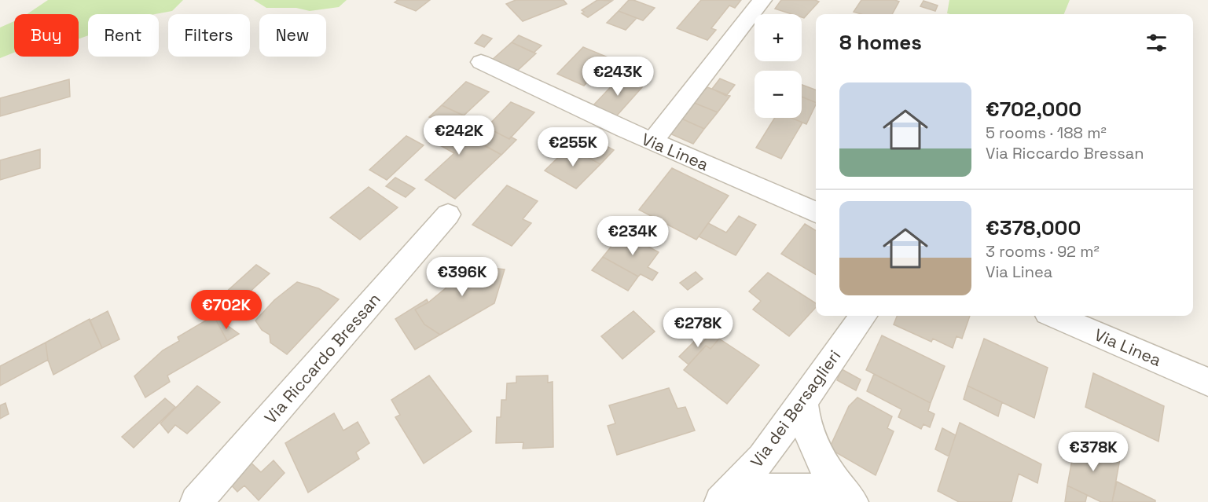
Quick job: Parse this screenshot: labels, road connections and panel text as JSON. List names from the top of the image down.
{
  "streets": {
    "street": ["Via Linea", "Via Riccardo Bressan", "Via dei Bersaglieri"]
  },
  "page": {
    "map_buttons": ["+", "−"],
    "chip": [
      "Buy",
      "Rent",
      "Filters",
      "New"
    ],
    "heading": "8 homes",
    "price": [
      "€243K",
      "€242K",
      "€255K",
      "€234K",
      "€396K",
      "€702K",
      "€278K",
      "€378K"
    ],
    "list": [
      {
        "name": "€702,000",
        "note": "5 rooms · 188 m² · Via Riccardo Bressan"
      },
      {
        "name": "€378,000",
        "note": "3 rooms · 92 m² · Via Linea"
      }
    ]
  }
}
